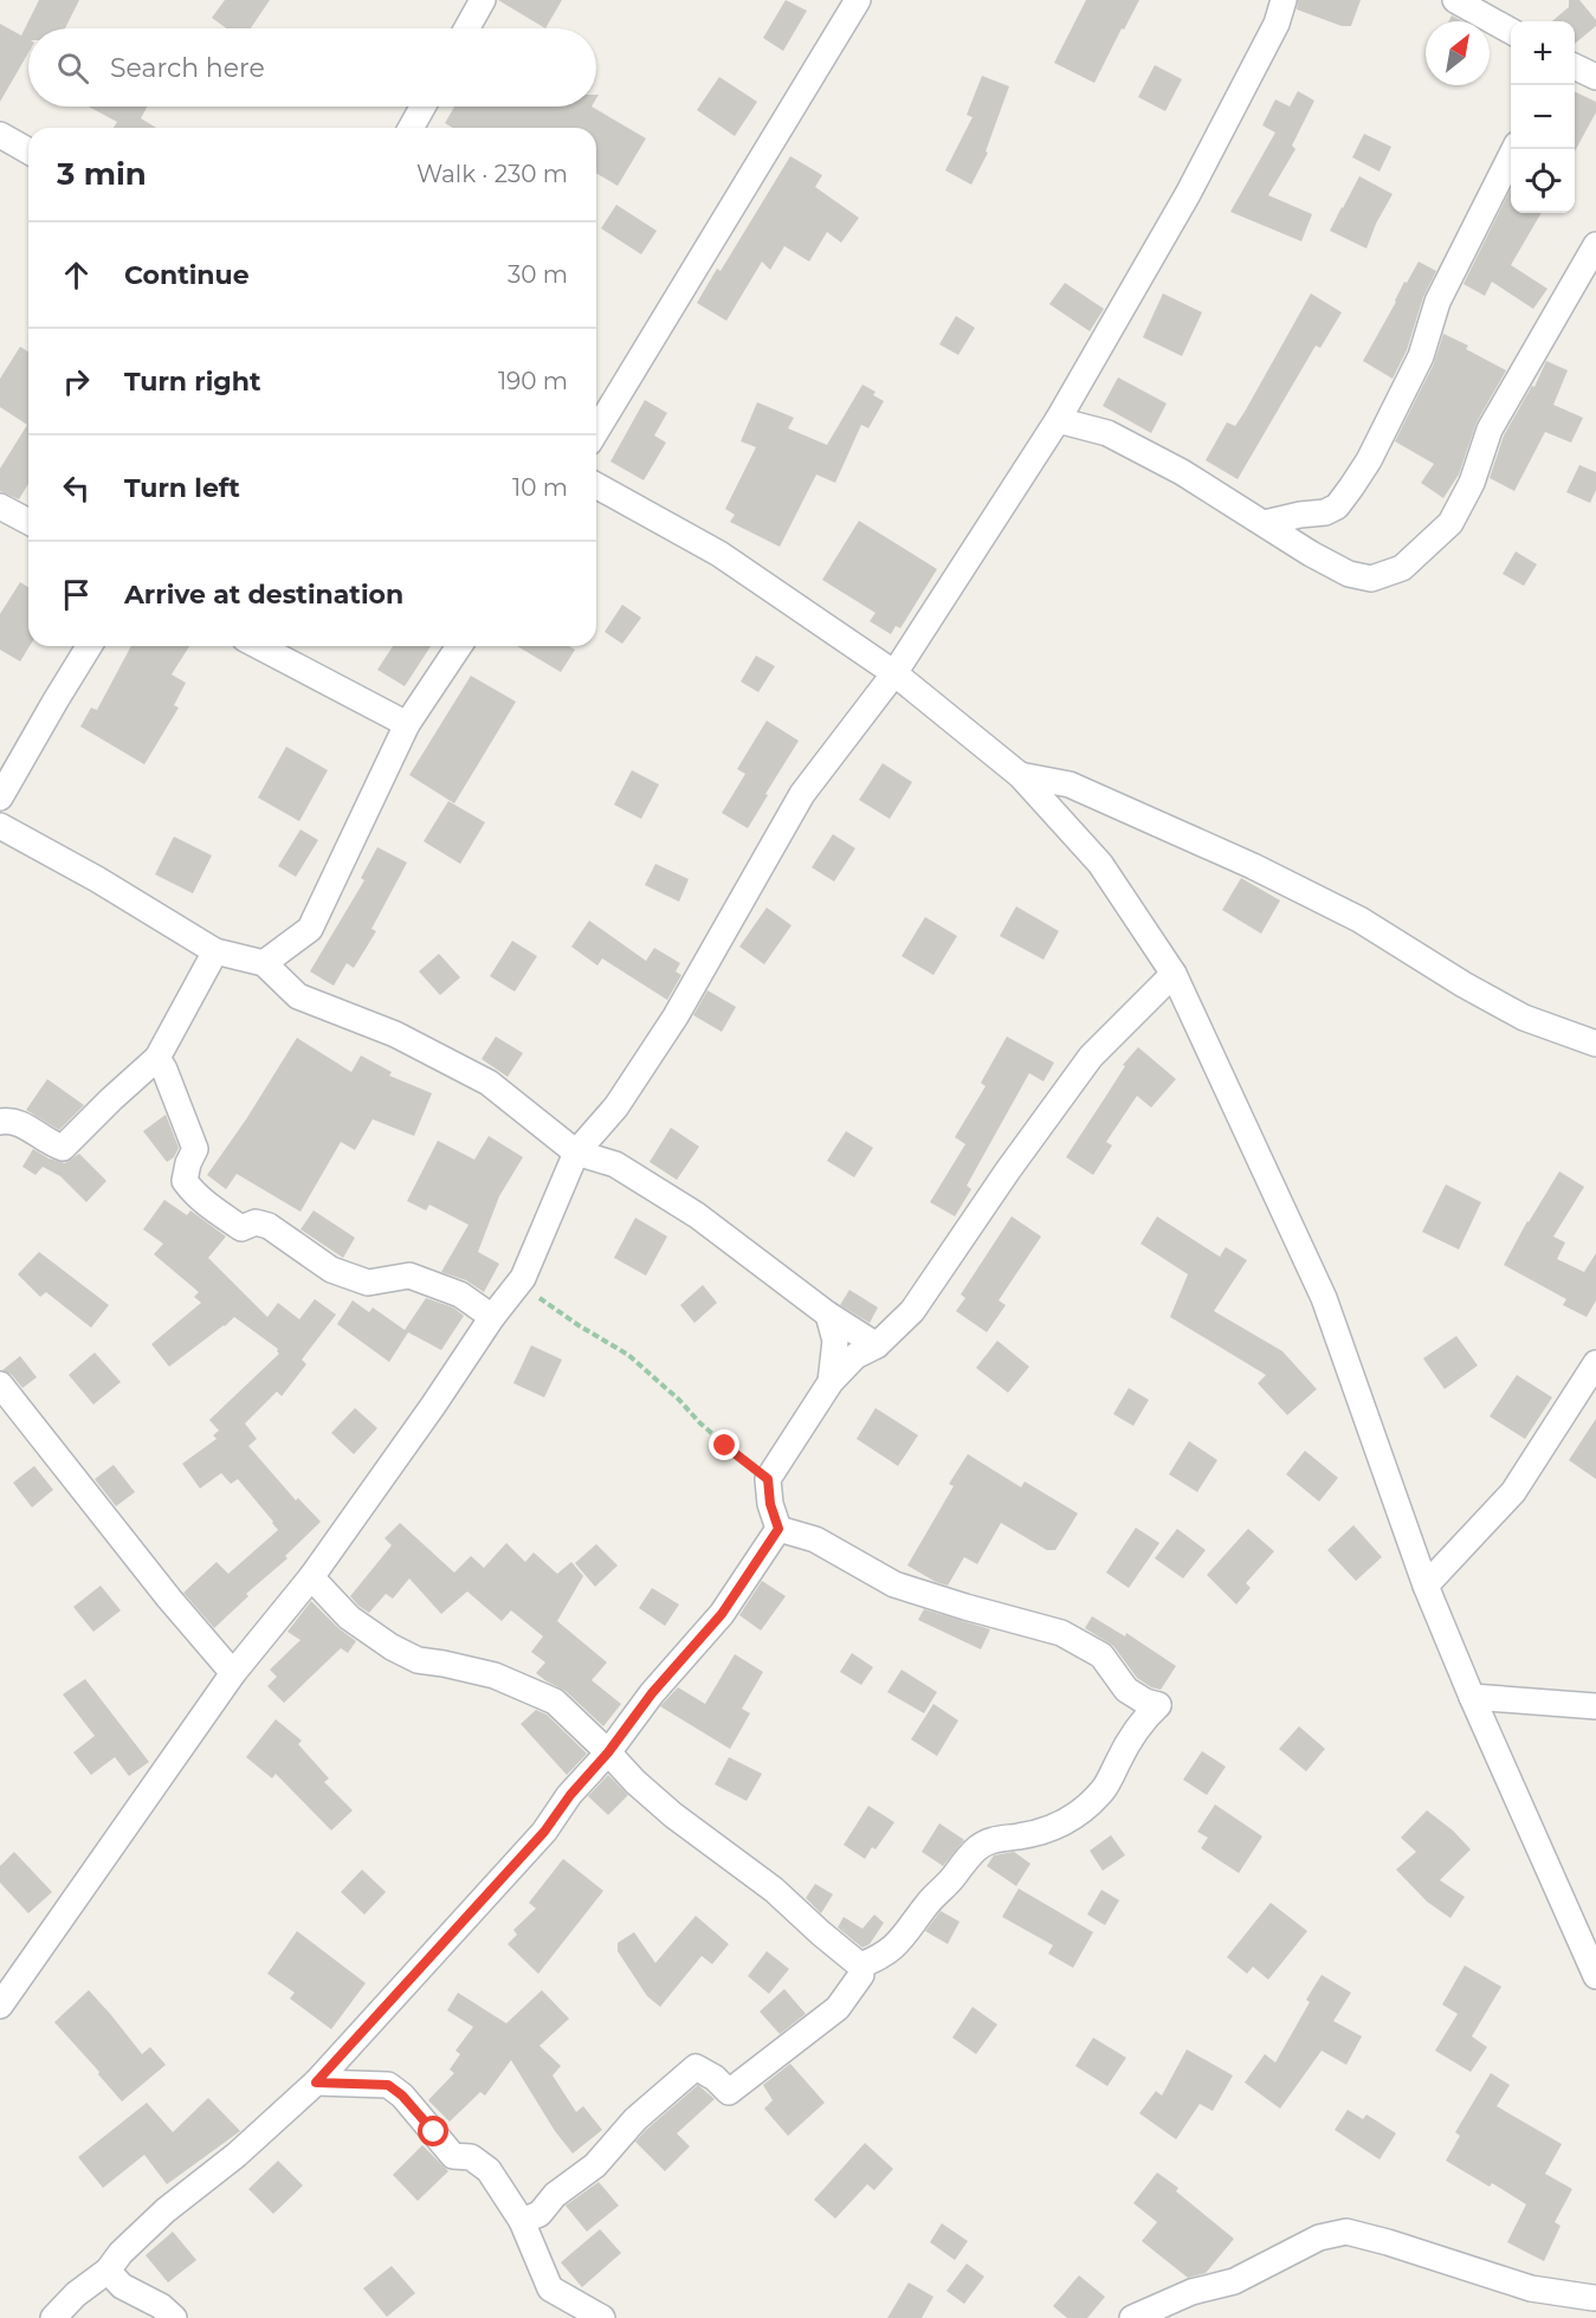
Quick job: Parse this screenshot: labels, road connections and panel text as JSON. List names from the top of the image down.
{
  "north": "top right",
  "page": {
    "map_buttons": ["+", "−"],
    "search": "Search here",
    "heading": ["3 min", "Walk · 230 m"],
    "list": [
      ["Continue", "30 m"],
      ["Turn right", "190 m"],
      ["Turn left", "10 m"],
      "Arrive at destination"
    ]
  }
}
